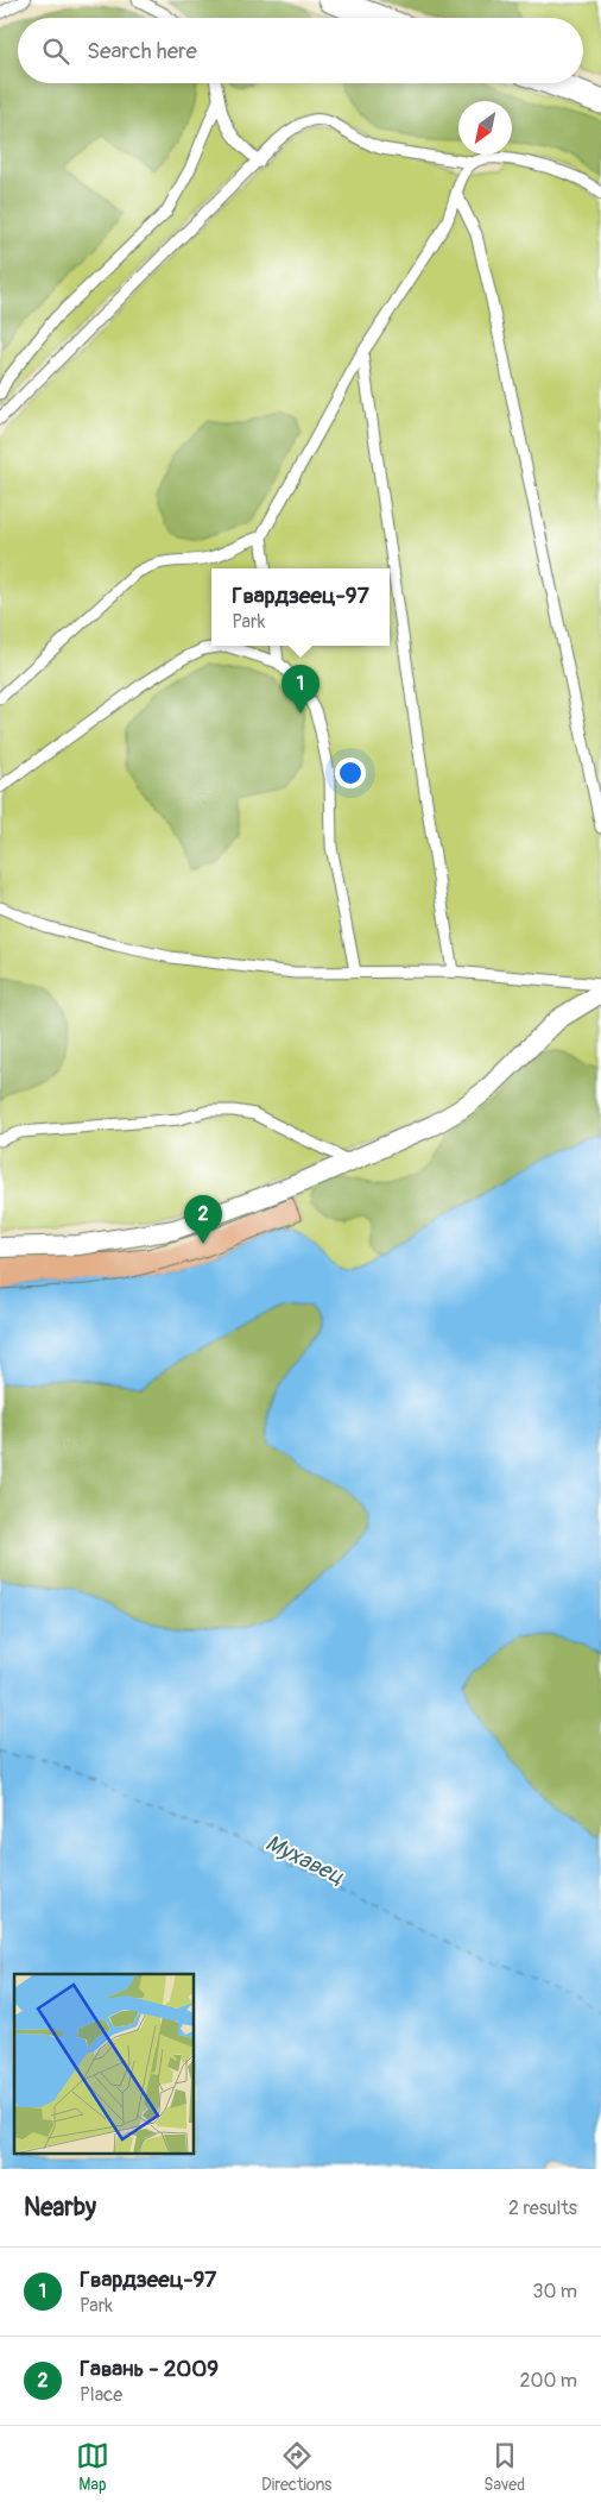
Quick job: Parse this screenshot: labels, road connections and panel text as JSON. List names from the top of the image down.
{
  "water": ["Мухавец"],
  "north": "bottom left",
  "page": {
    "search": "Search here",
    "popup": ["Гвардзеец-97", "Park"],
    "pins": ["1", "2"],
    "heading": ["Nearby", "2 results"],
    "list": [
      {
        "mark": "1",
        "name": "Гвардзеец-97",
        "note": "Park",
        "value": "30 m"
      },
      {
        "mark": "2",
        "name": "Гавань - 2009",
        "note": "Place",
        "value": "200 m"
      }
    ],
    "nav": ["Map", "Directions", "Saved"]
  }
}
